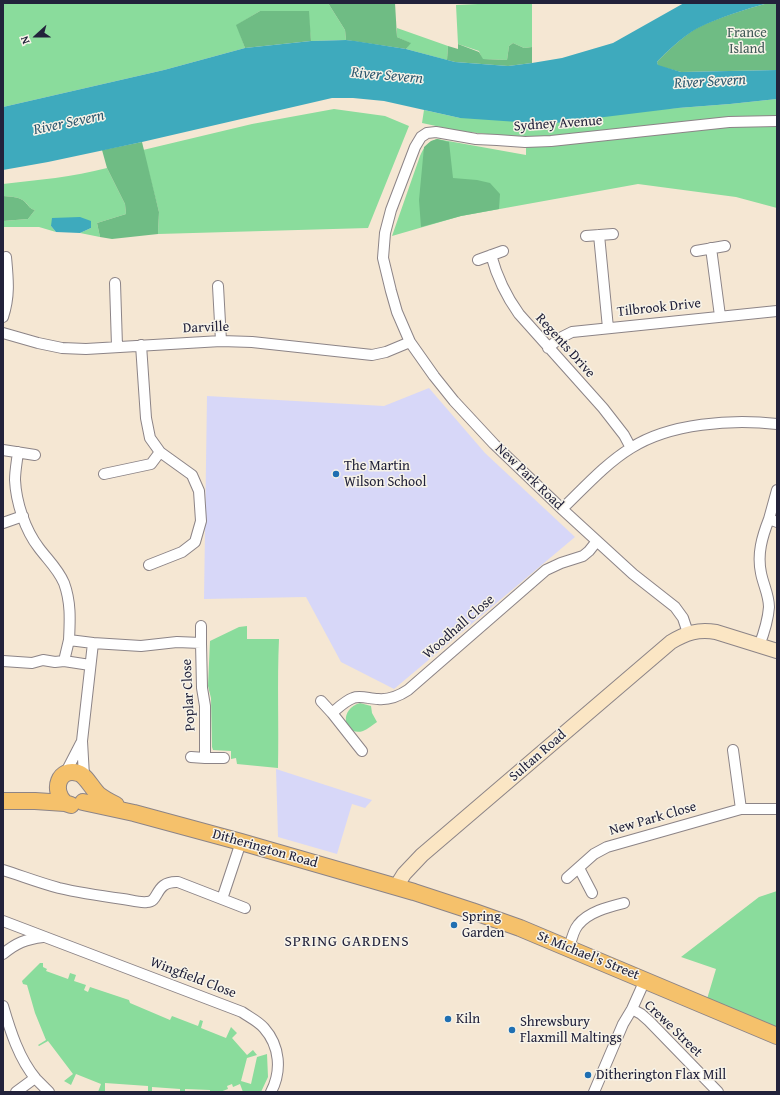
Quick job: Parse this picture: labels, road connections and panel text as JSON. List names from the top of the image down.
{
  "streets": {
    "main road": ["Ditherington Road", "St Michael's Street"],
    "street": [
      "Sydney Avenue",
      "Tilbrook Drive",
      "Darville",
      "Regents Drive",
      "New Park Road",
      "Woodhall Close",
      "Poplar Close",
      "Sultan Road",
      "New Park Close",
      "Wingfield Close",
      "Crewe Street"
    ]
  },
  "crossings": [
    ["Sydney Avenue", "New Park Road"],
    ["Tilbrook Drive", "Regents Drive"],
    ["Darville", "New Park Road"],
    ["New Park Road", "Woodhall Close"],
    ["New Park Road", "Sultan Road"],
    ["Sultan Road", "Ditherington Road"],
    ["Sultan Road", "St Michael's Street"],
    ["Ditherington Road", "St Michael's Street"],
    ["St Michael's Street", "Crewe Street"]
  ],
  "districts": ["SPRING GARDENS"],
  "water": ["River Severn"],
  "parks": ["France Island"],
  "places": [
    "The Martin Wilson School",
    "Spring Garden",
    "Kiln",
    "Shrewsbury Flaxmill Maltings",
    "Ditherington Flax Mill"
  ],
  "north": "left"
}
